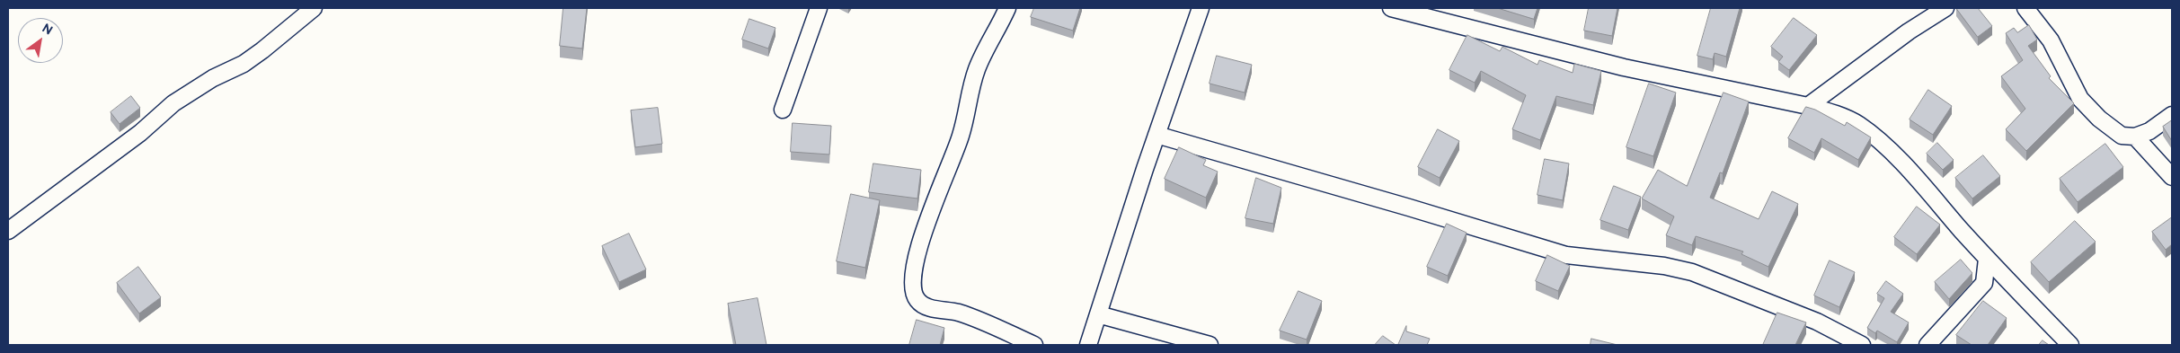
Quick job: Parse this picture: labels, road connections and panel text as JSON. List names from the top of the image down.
{
  "north": "top right"
}
